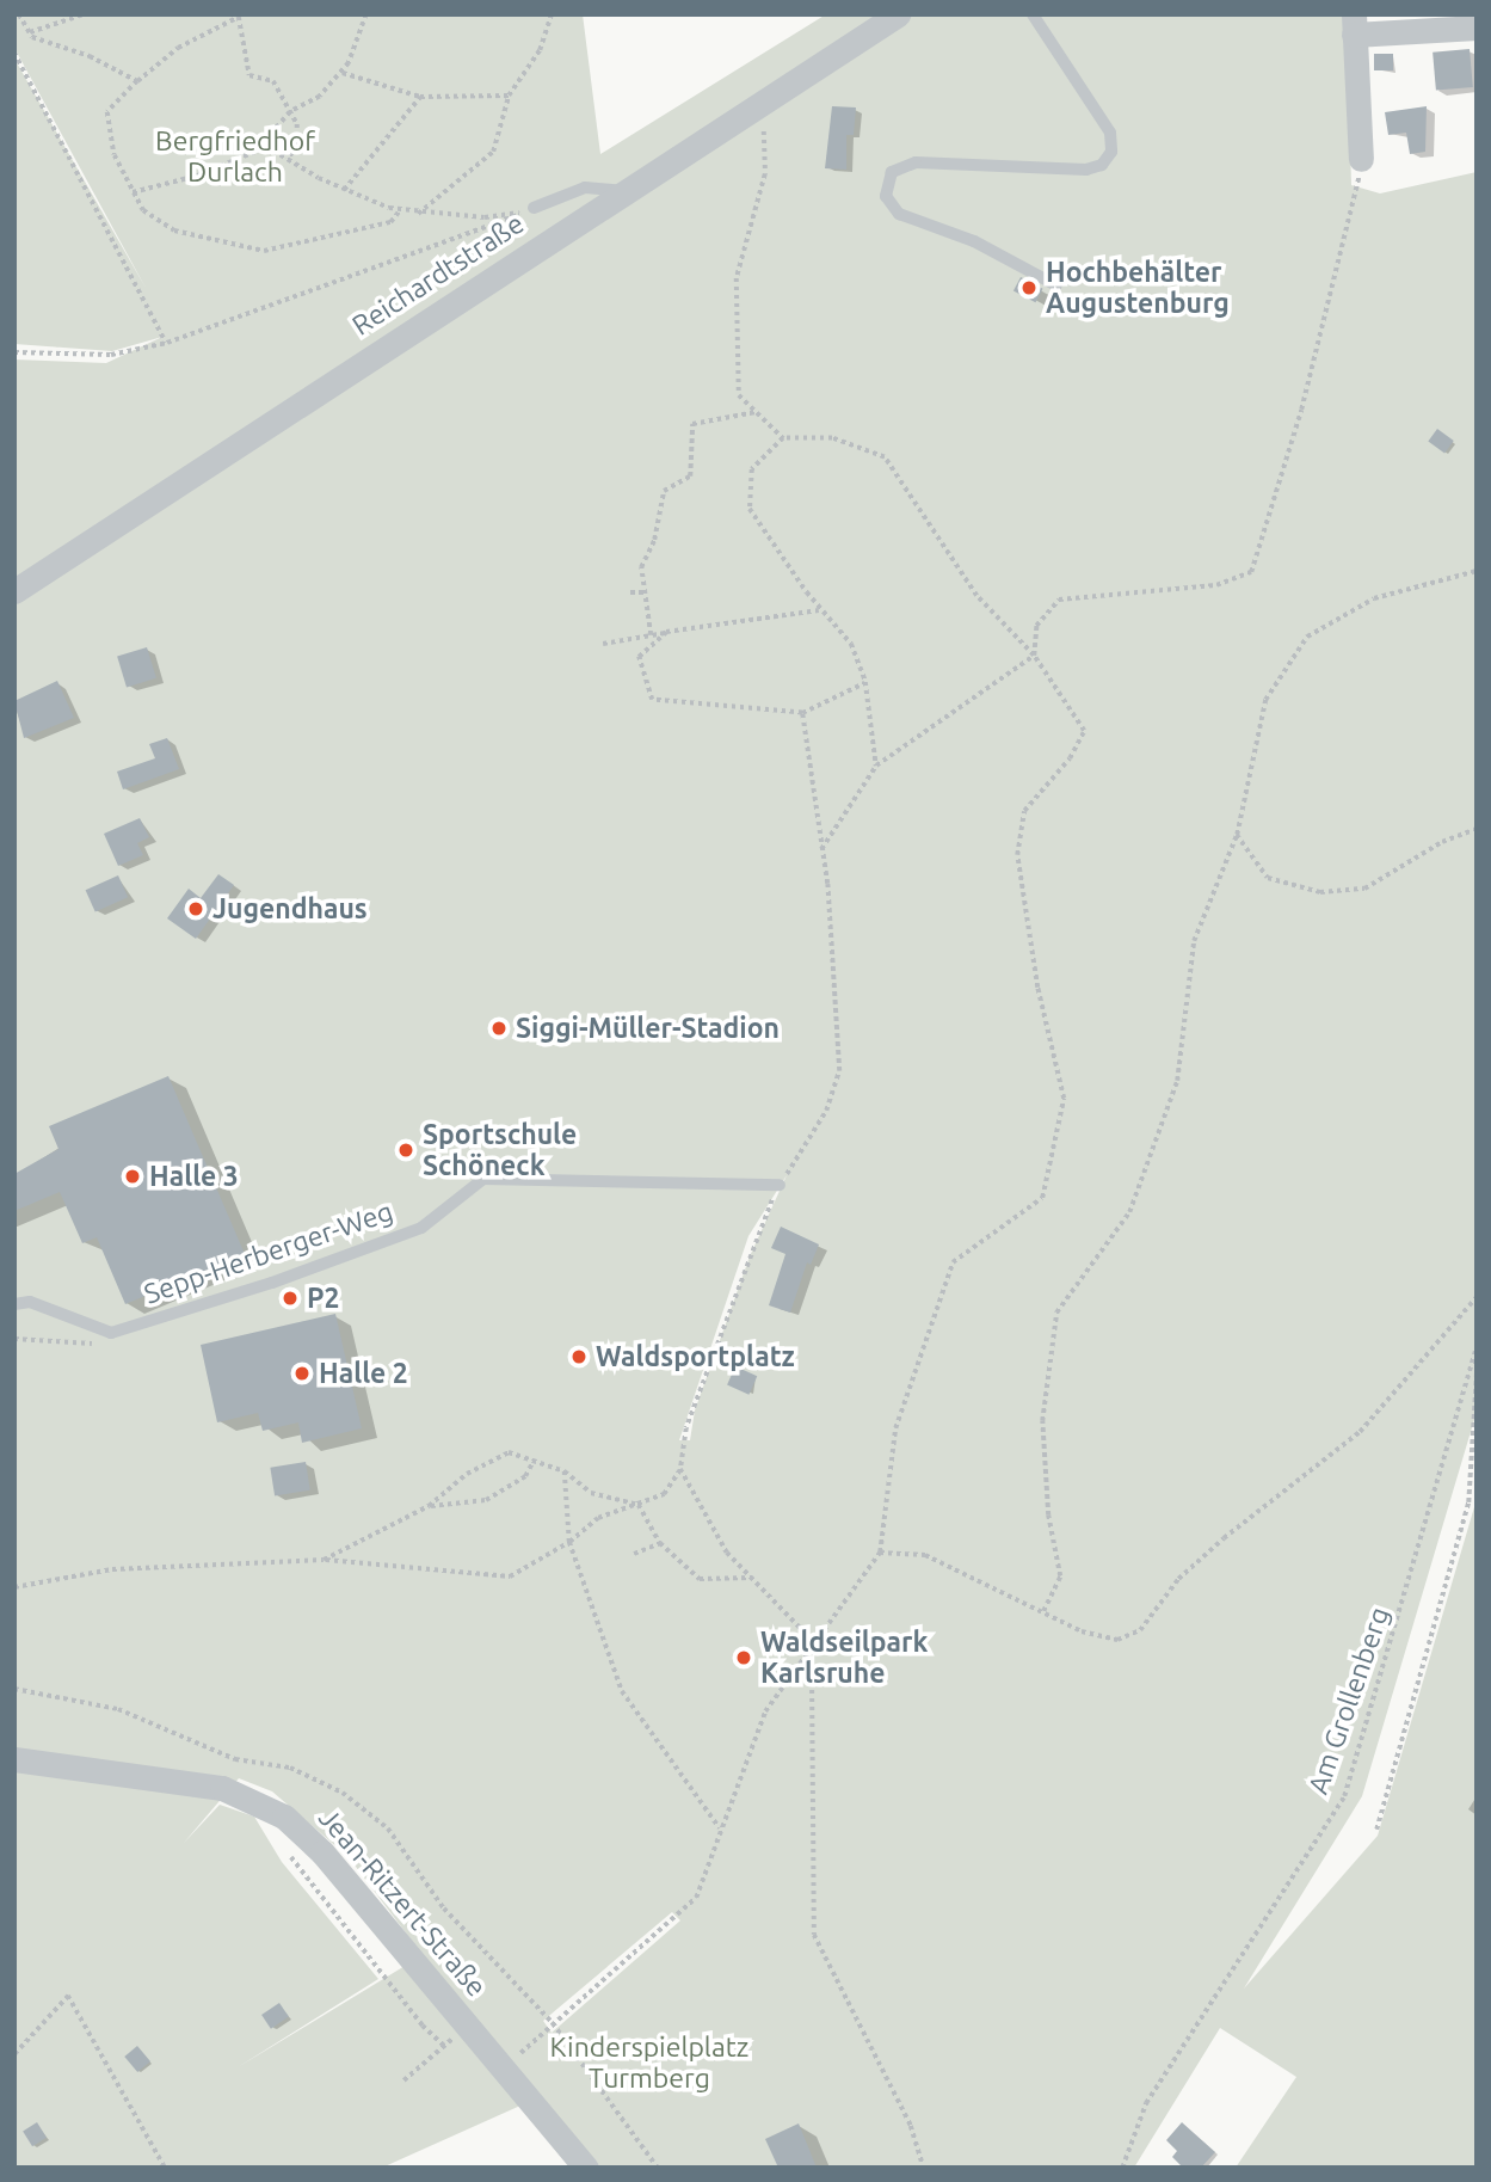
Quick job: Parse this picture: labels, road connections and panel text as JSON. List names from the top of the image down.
{
  "streets": {
    "street": ["Reichardtstraße", "Jean-Ritzert-Straße"],
    "lane": ["Sepp-Herberger-Weg"],
    "path": ["Am Grollenberg"]
  },
  "parks": ["Bergfriedhof Durlach", "Kinderspielplatz Turmberg"],
  "places": [
    "Hochbehälter Augustenburg",
    "Jugendhaus",
    "Siggi-Müller-Stadion",
    "Sportschule Schöneck",
    "Halle 3",
    "P2",
    "Waldsportplatz",
    "Halle 2",
    "Waldseilpark Karlsruhe"
  ]
}
